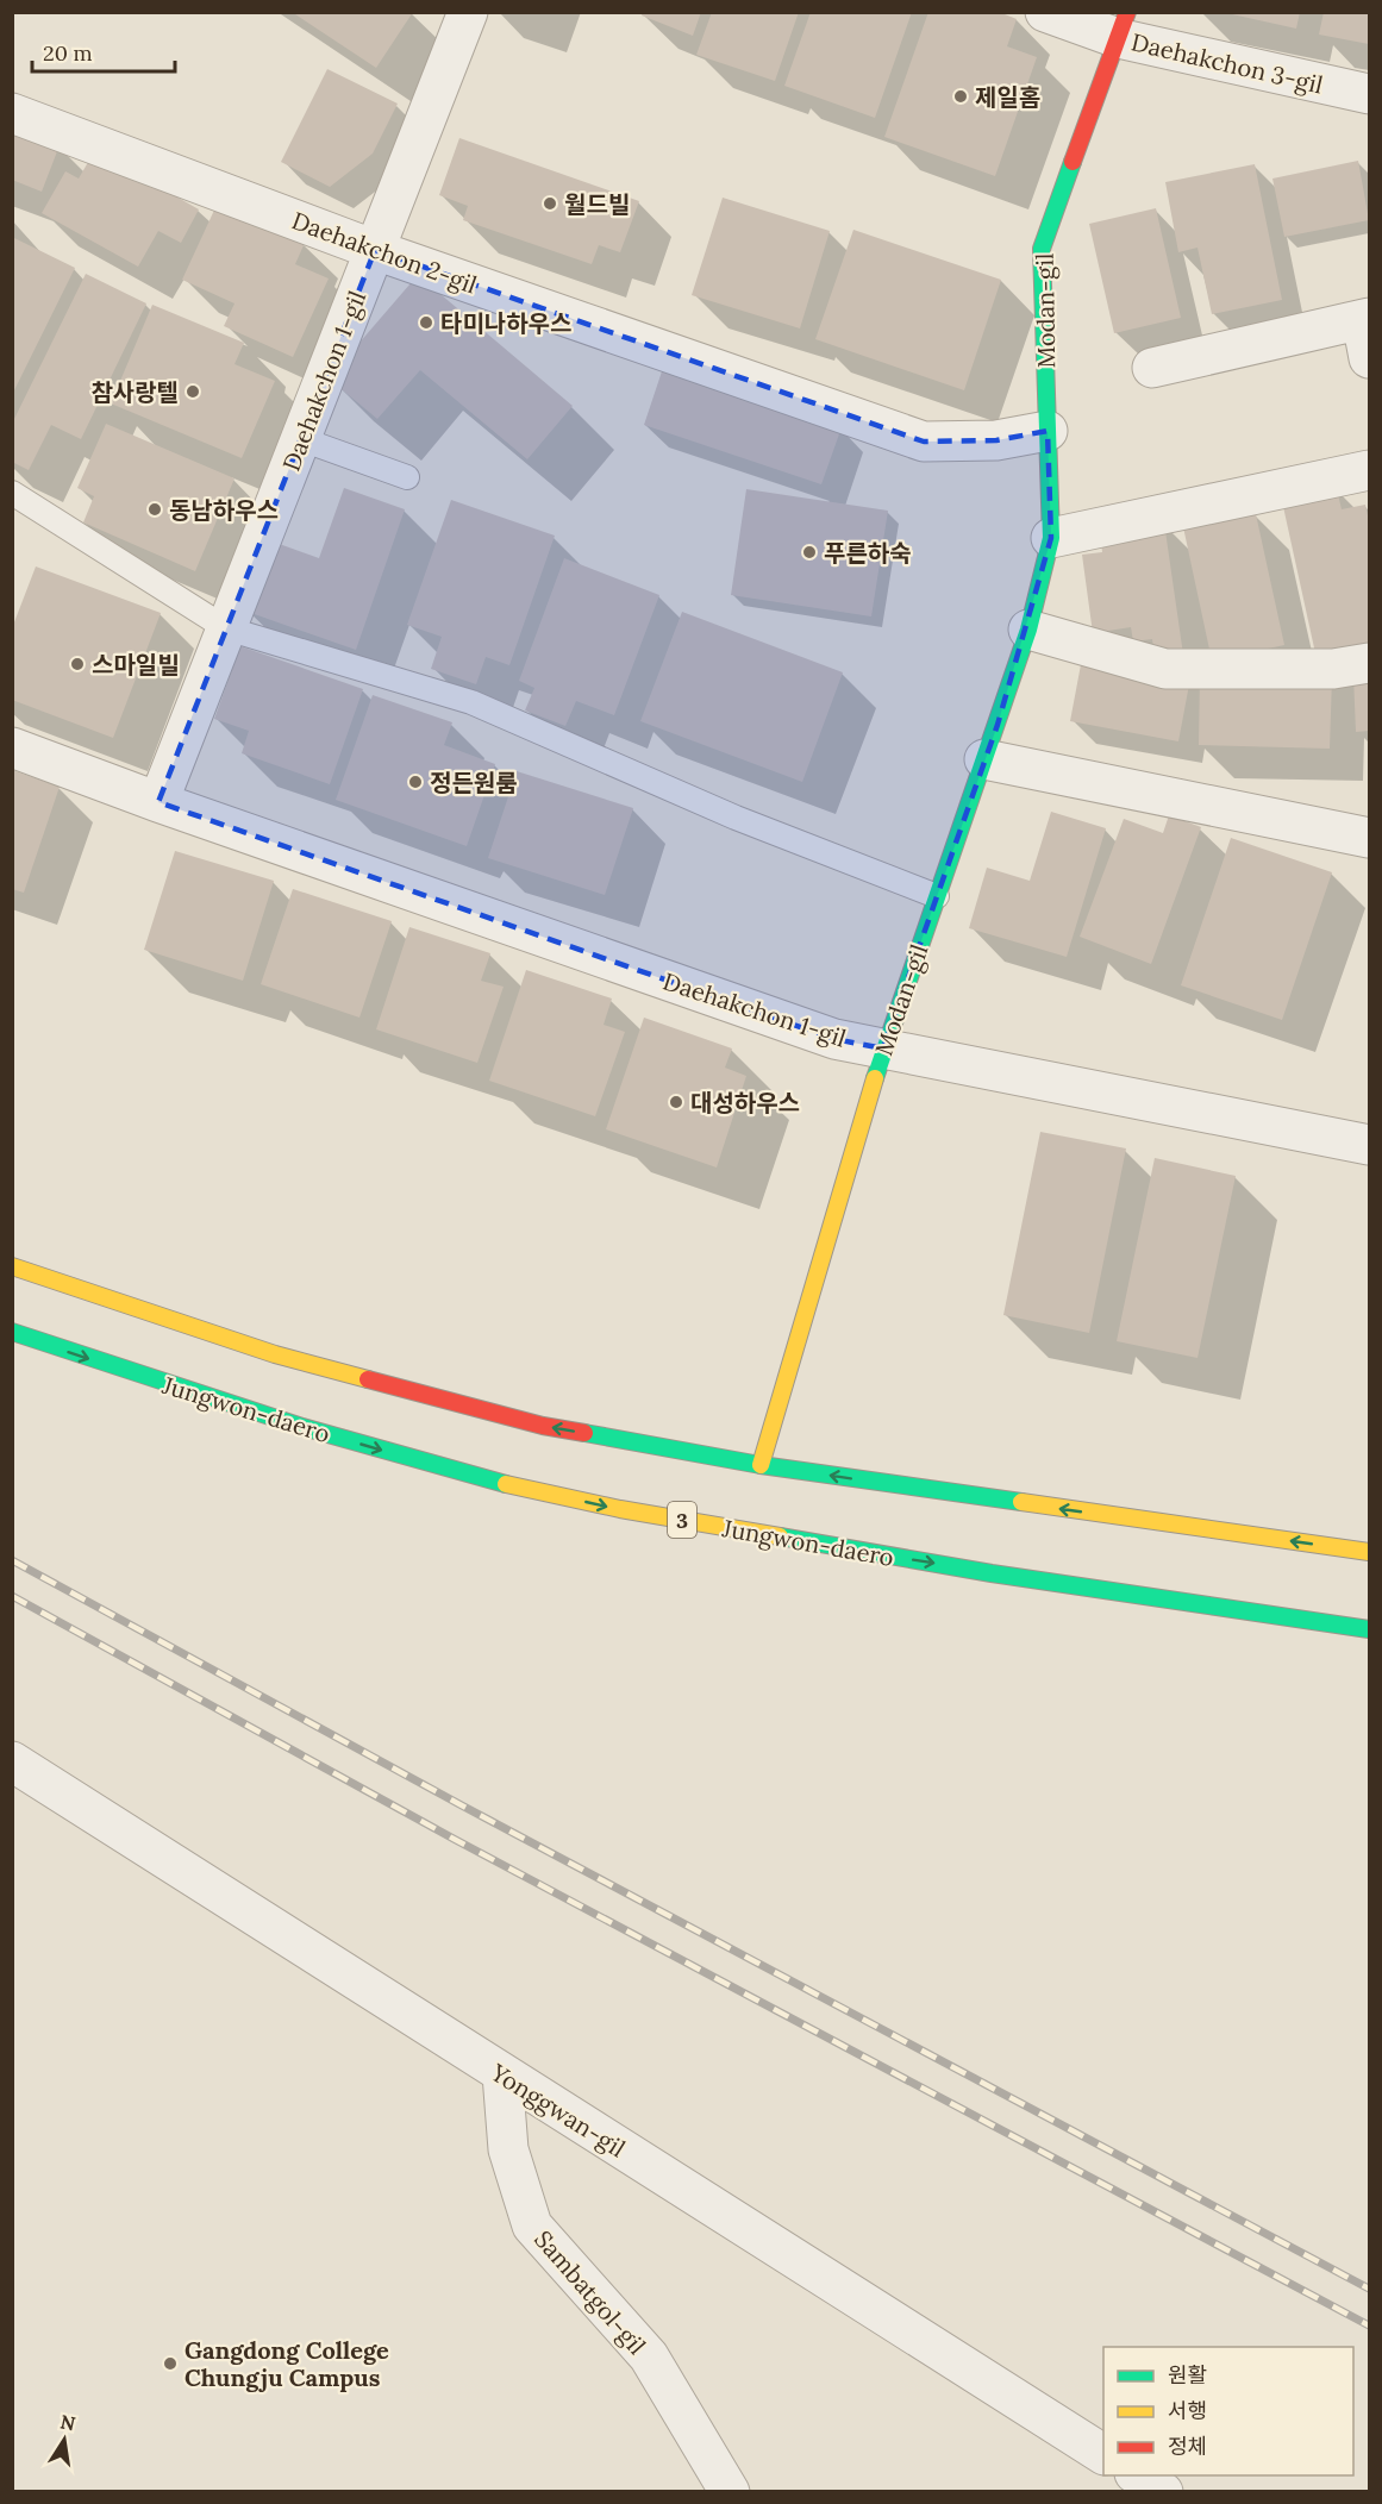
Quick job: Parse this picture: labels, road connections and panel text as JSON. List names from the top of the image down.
{
  "streets": {
    "main road": ["Modan-gil", "Jungwon-daero", "3"],
    "street": [
      "Daehakchon 3-gil",
      "Daehakchon 2-gil",
      "Daehakchon 1-gil",
      "Yonggwan-gil",
      "Sambatgol-gil"
    ]
  },
  "crossings": [
    ["Daehakchon 3-gil", "Modan-gil"],
    ["Daehakchon 2-gil", "Modan-gil"],
    ["Daehakchon 2-gil", "Daehakchon 1-gil"],
    ["Modan-gil", "Daehakchon 1-gil"],
    ["Yonggwan-gil", "Sambatgol-gil"]
  ],
  "places": [
    "제일홈",
    "월드빌",
    "타미나하우스",
    "참사랑텔",
    "동남하우스",
    "푸른하숙",
    "스마일빌",
    "정든원룸",
    "대성하우스",
    "Gangdong College Chungju Campus"
  ],
  "legend": ["원활", "서행", "정체"],
  "scale_bar": "20 m",
  "north": "top"
}
